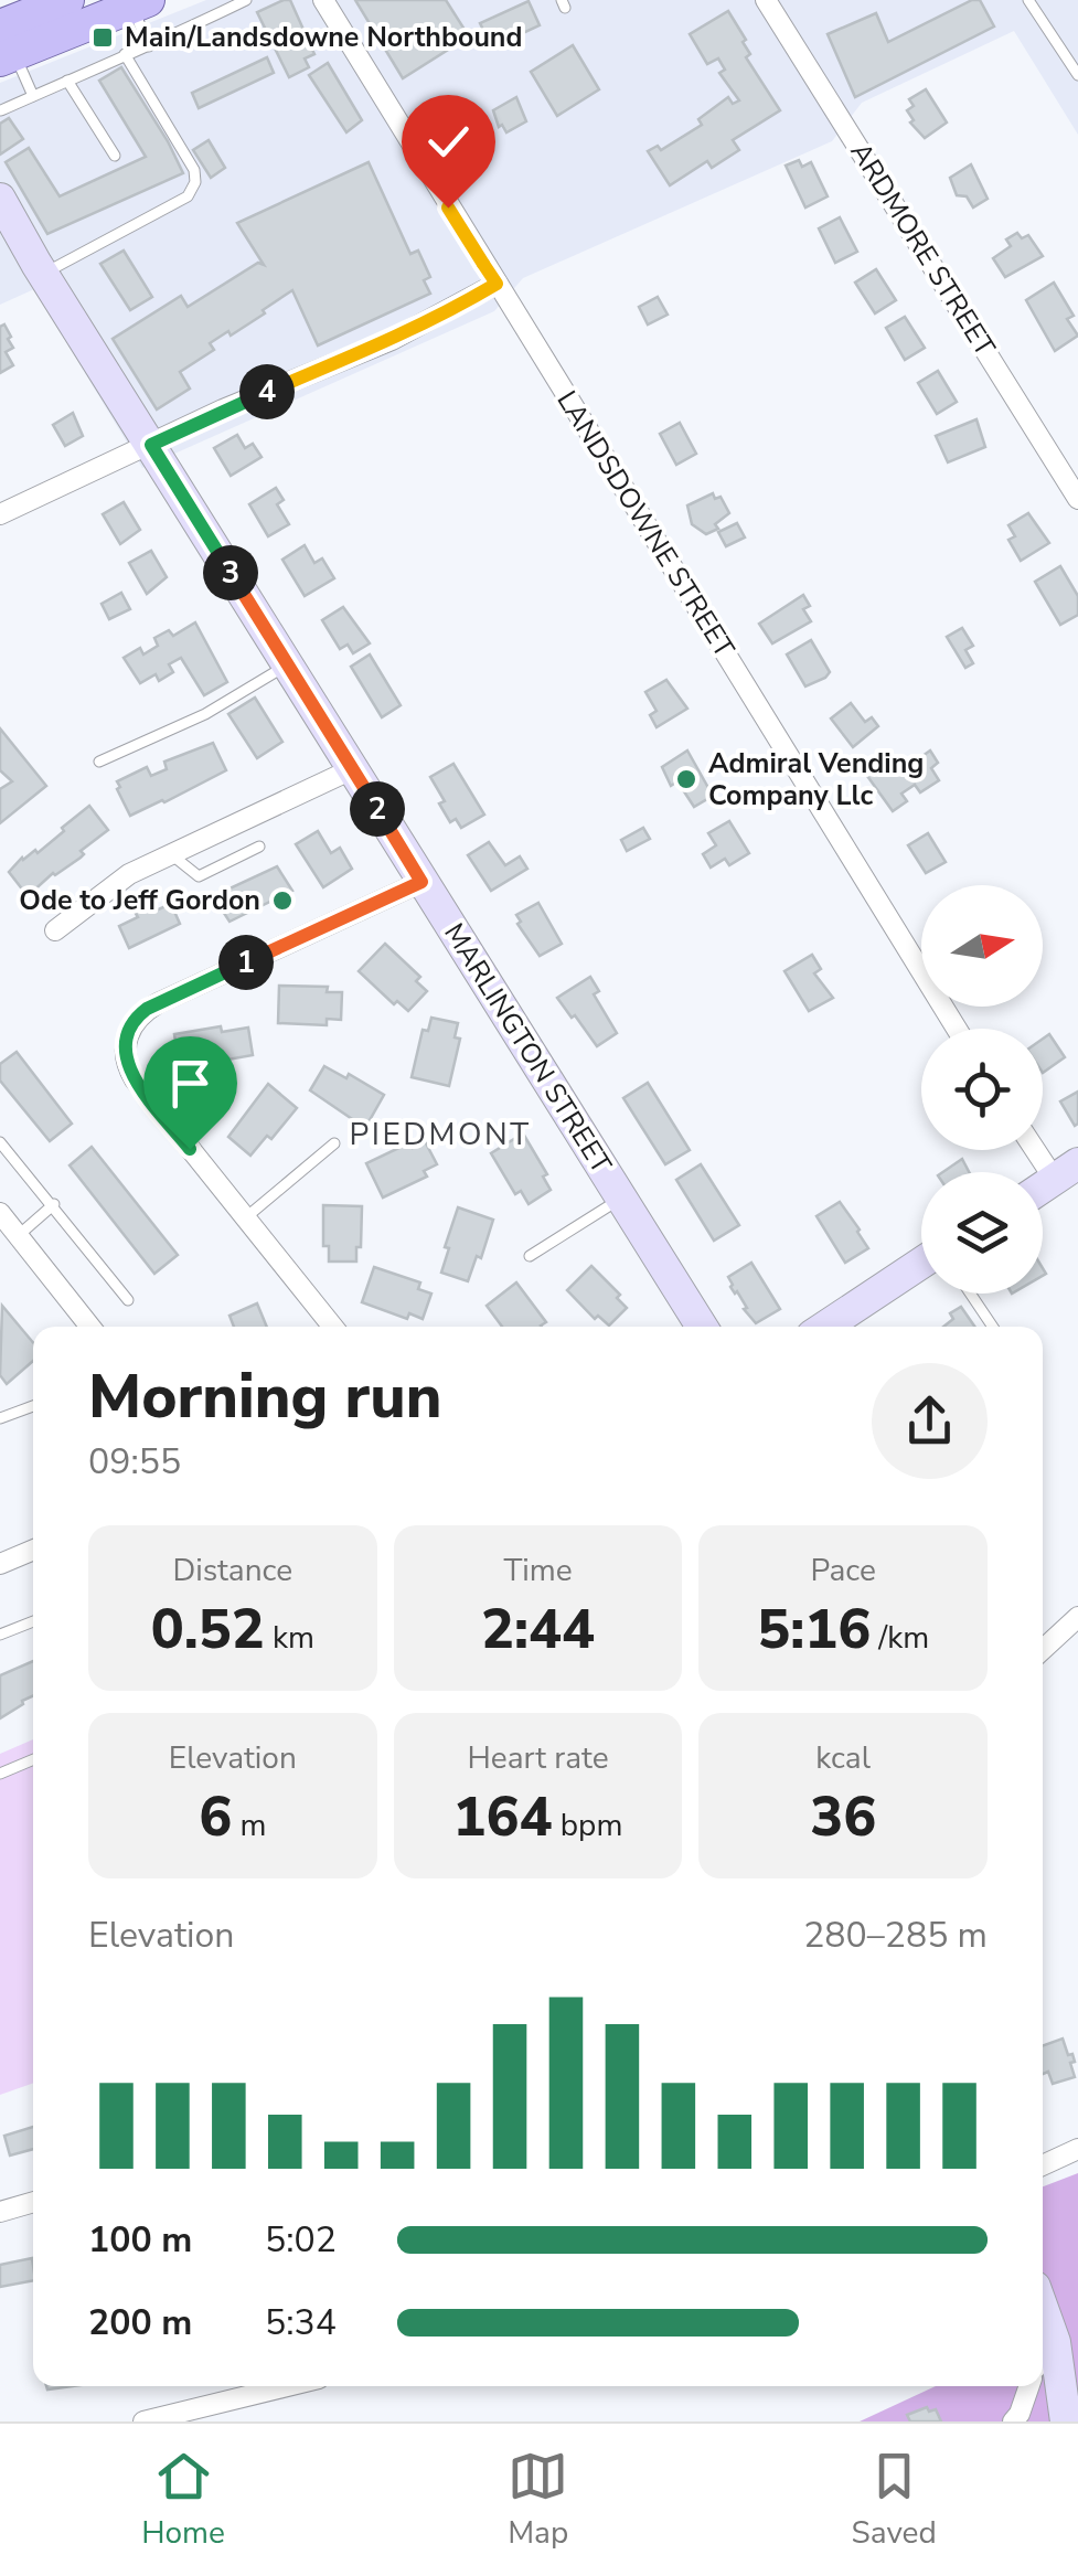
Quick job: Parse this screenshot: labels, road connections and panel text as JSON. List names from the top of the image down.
{
  "streets": {
    "street": ["ARDMORE STREET", "LANDSDOWNE STREET", "MARLINGTON STREET"]
  },
  "districts": ["PIEDMONT"],
  "places": {
    "transit": ["Main/Landsdowne Northbound"],
    "other": ["Admiral Vending Company Llc", "Ode to Jeff Gordon"]
  },
  "north": "right",
  "page": {
    "pins": [
      "4",
      "3",
      "2",
      "1"
    ],
    "heading": ["Morning run", "09:55"],
    "stats": [
      ["Distance", "0.52 km"],
      ["Time", "2:44"],
      ["Pace", "5:16 /km"],
      ["Elevation", "6 m"],
      ["Heart rate", "164 bpm"],
      ["kcal", "36"]
    ],
    "chart": ["Elevation", "280–285 m"],
    "list": [
      {
        "name": "100 m",
        "note": "5:02"
      },
      {
        "name": "200 m",
        "note": "5:34"
      }
    ],
    "tabs": ["Home", "Map", "Saved"]
  }
}
